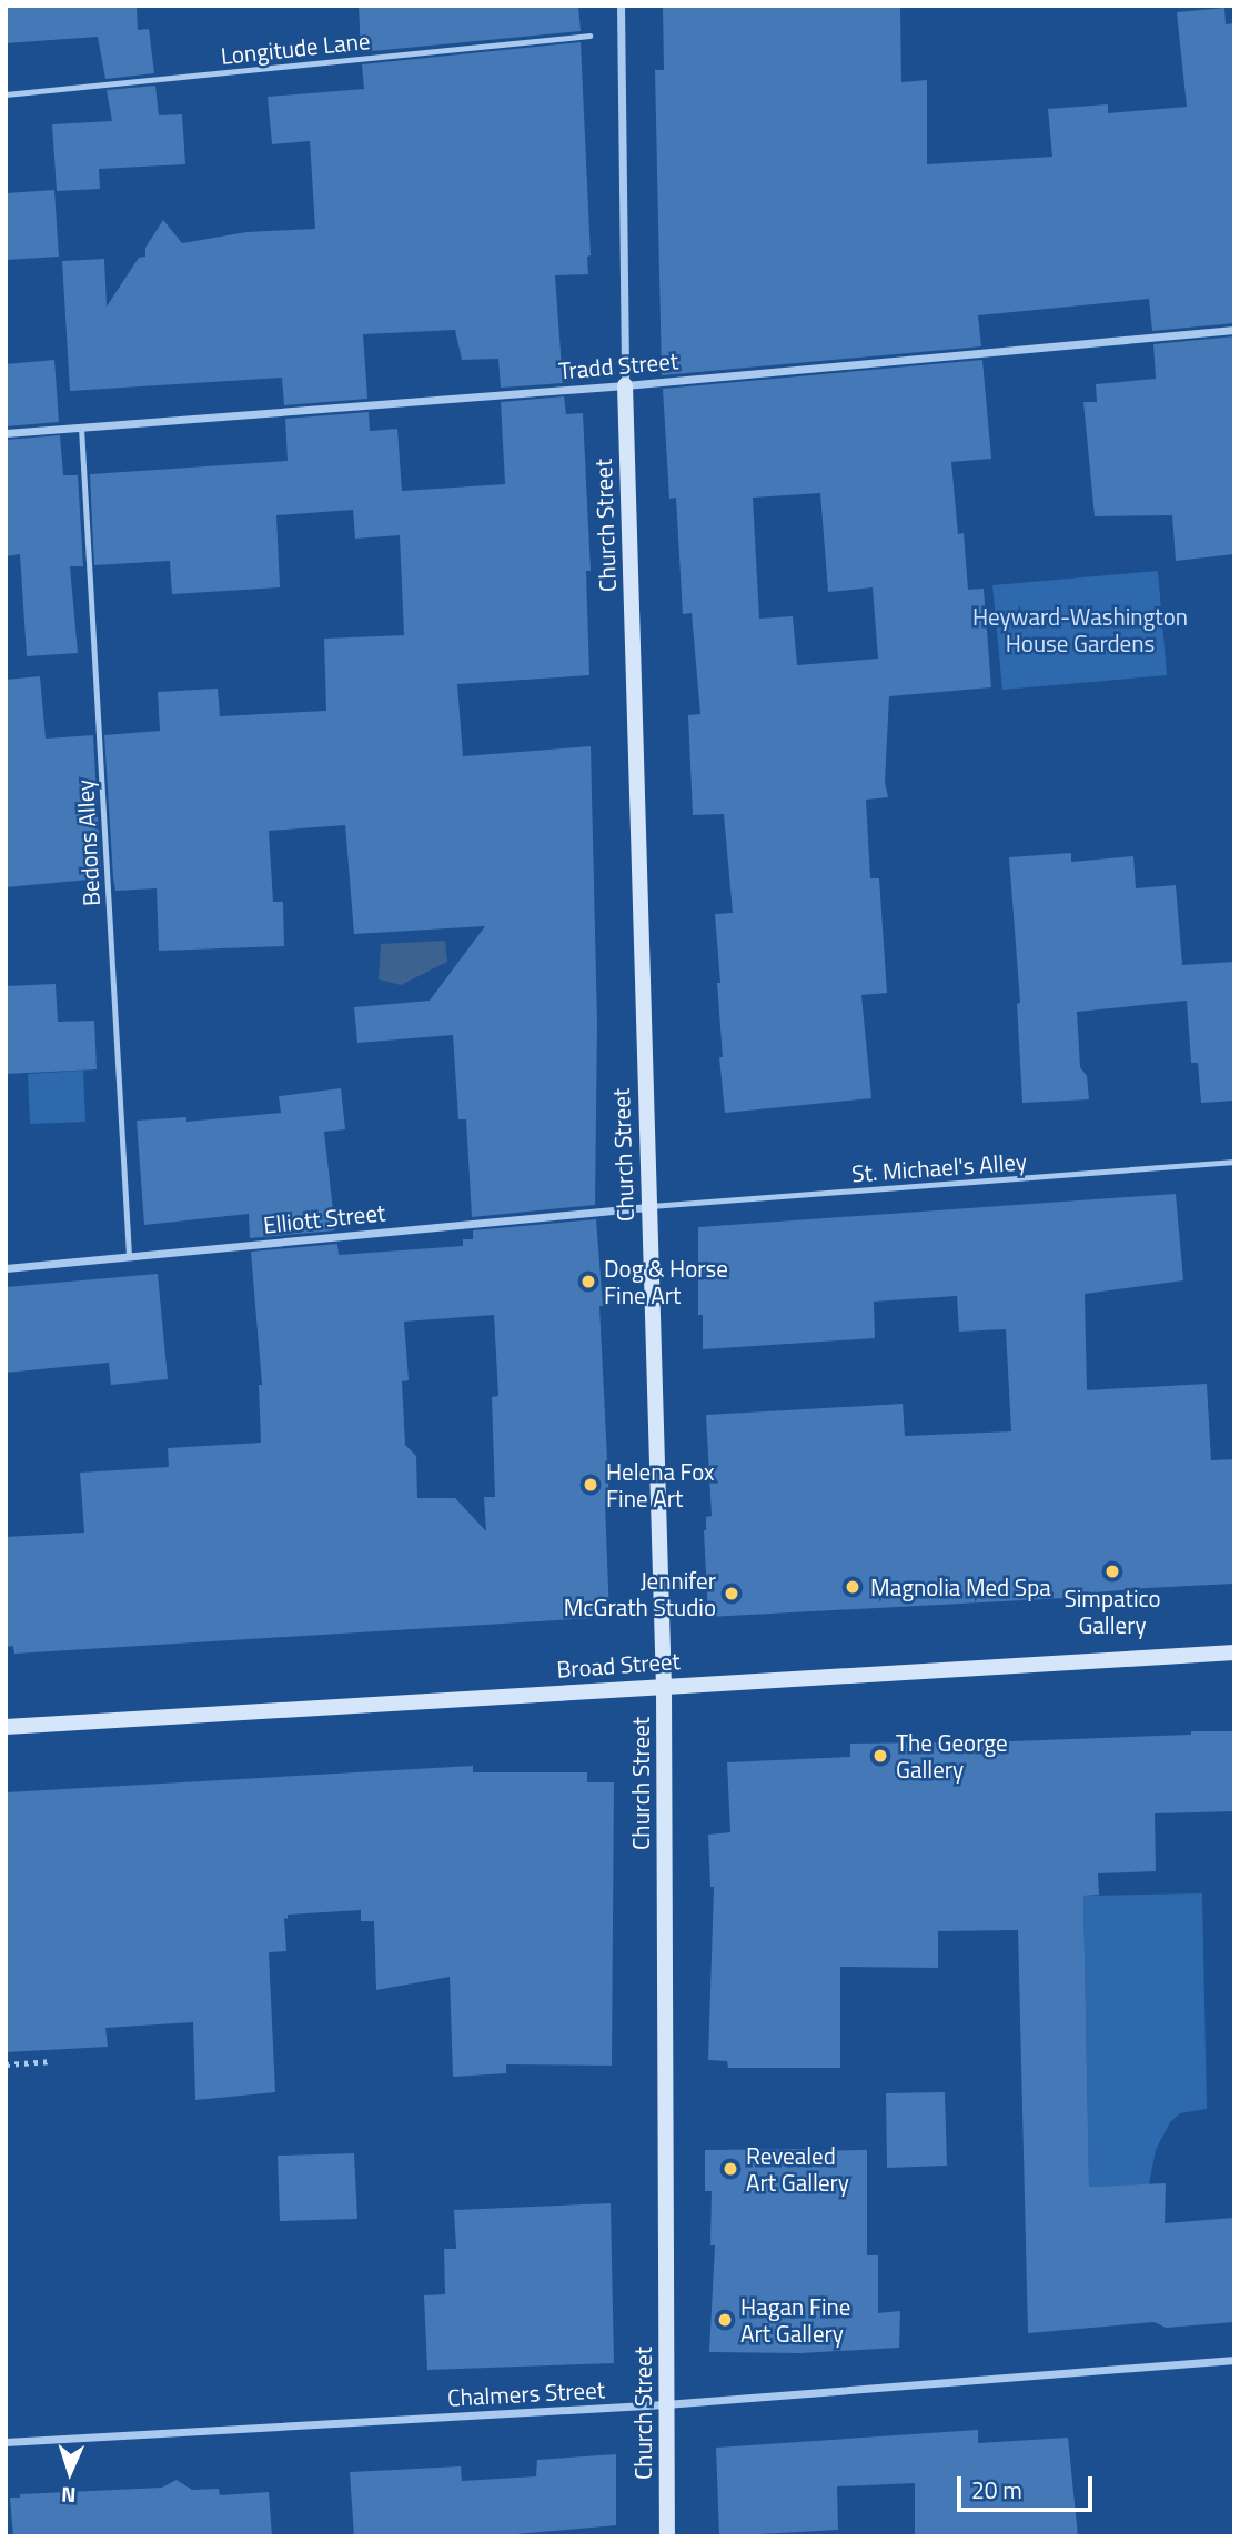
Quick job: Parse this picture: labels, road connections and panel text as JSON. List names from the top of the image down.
{
  "streets": {
    "street": [
      "Tradd Street",
      "Church Street",
      "Elliott Street",
      "Broad Street",
      "Chalmers Street"
    ],
    "lane": ["Longitude Lane", "Bedons Alley", "St. Michael's Alley"]
  },
  "crossings": [
    ["Tradd Street", "Church Street"],
    ["Tradd Street", "Bedons Alley"],
    ["Church Street", "St. Michael's Alley"],
    ["Church Street", "Elliott Street"],
    ["Church Street", "Broad Street"],
    ["Church Street", "Chalmers Street"],
    ["Bedons Alley", "Elliott Street"],
    ["St. Michael's Alley", "Elliott Street"]
  ],
  "parks": ["Heyward-Washington House Gardens"],
  "places": [
    "Dog & Horse Fine Art",
    "Helena Fox Fine Art",
    "Simpatico Gallery",
    "Magnolia Med Spa",
    "Jennifer McGrath Studio",
    "The George Gallery",
    "Revealed Art Gallery",
    "Hagan Fine Art Gallery"
  ],
  "scale_bar": "20 m",
  "north": "bottom"
}
